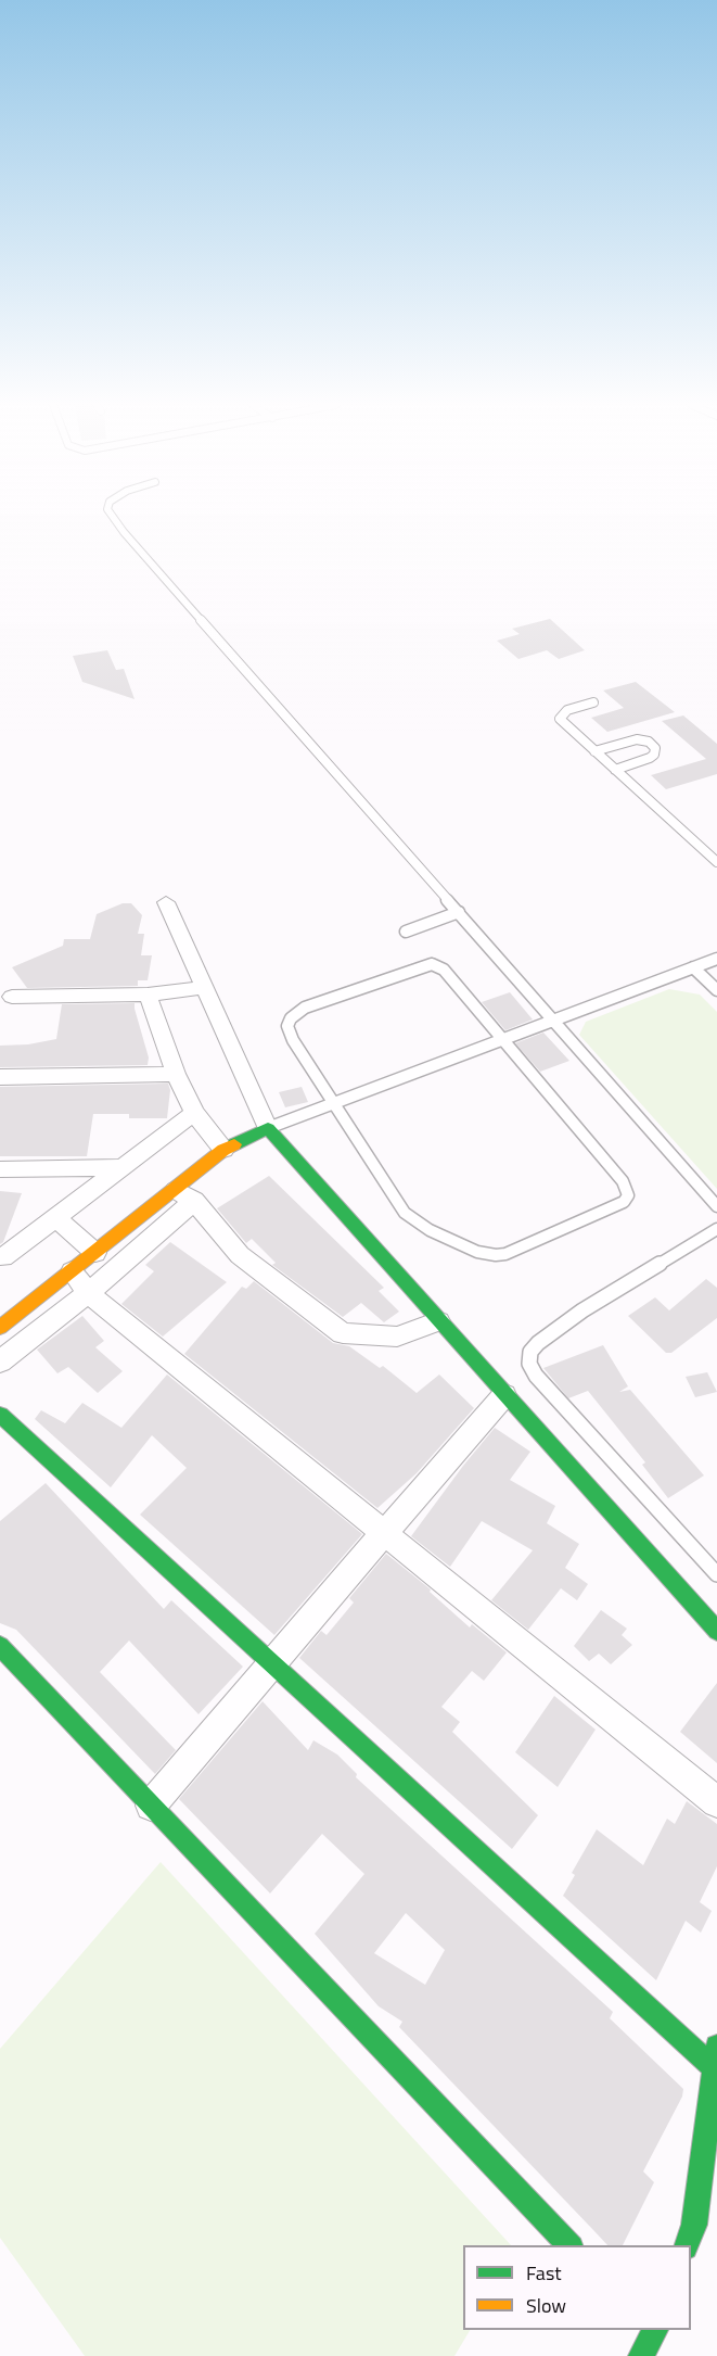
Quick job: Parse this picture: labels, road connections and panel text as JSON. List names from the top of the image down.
{
  "legend": ["Fast", "Slow"]
}
